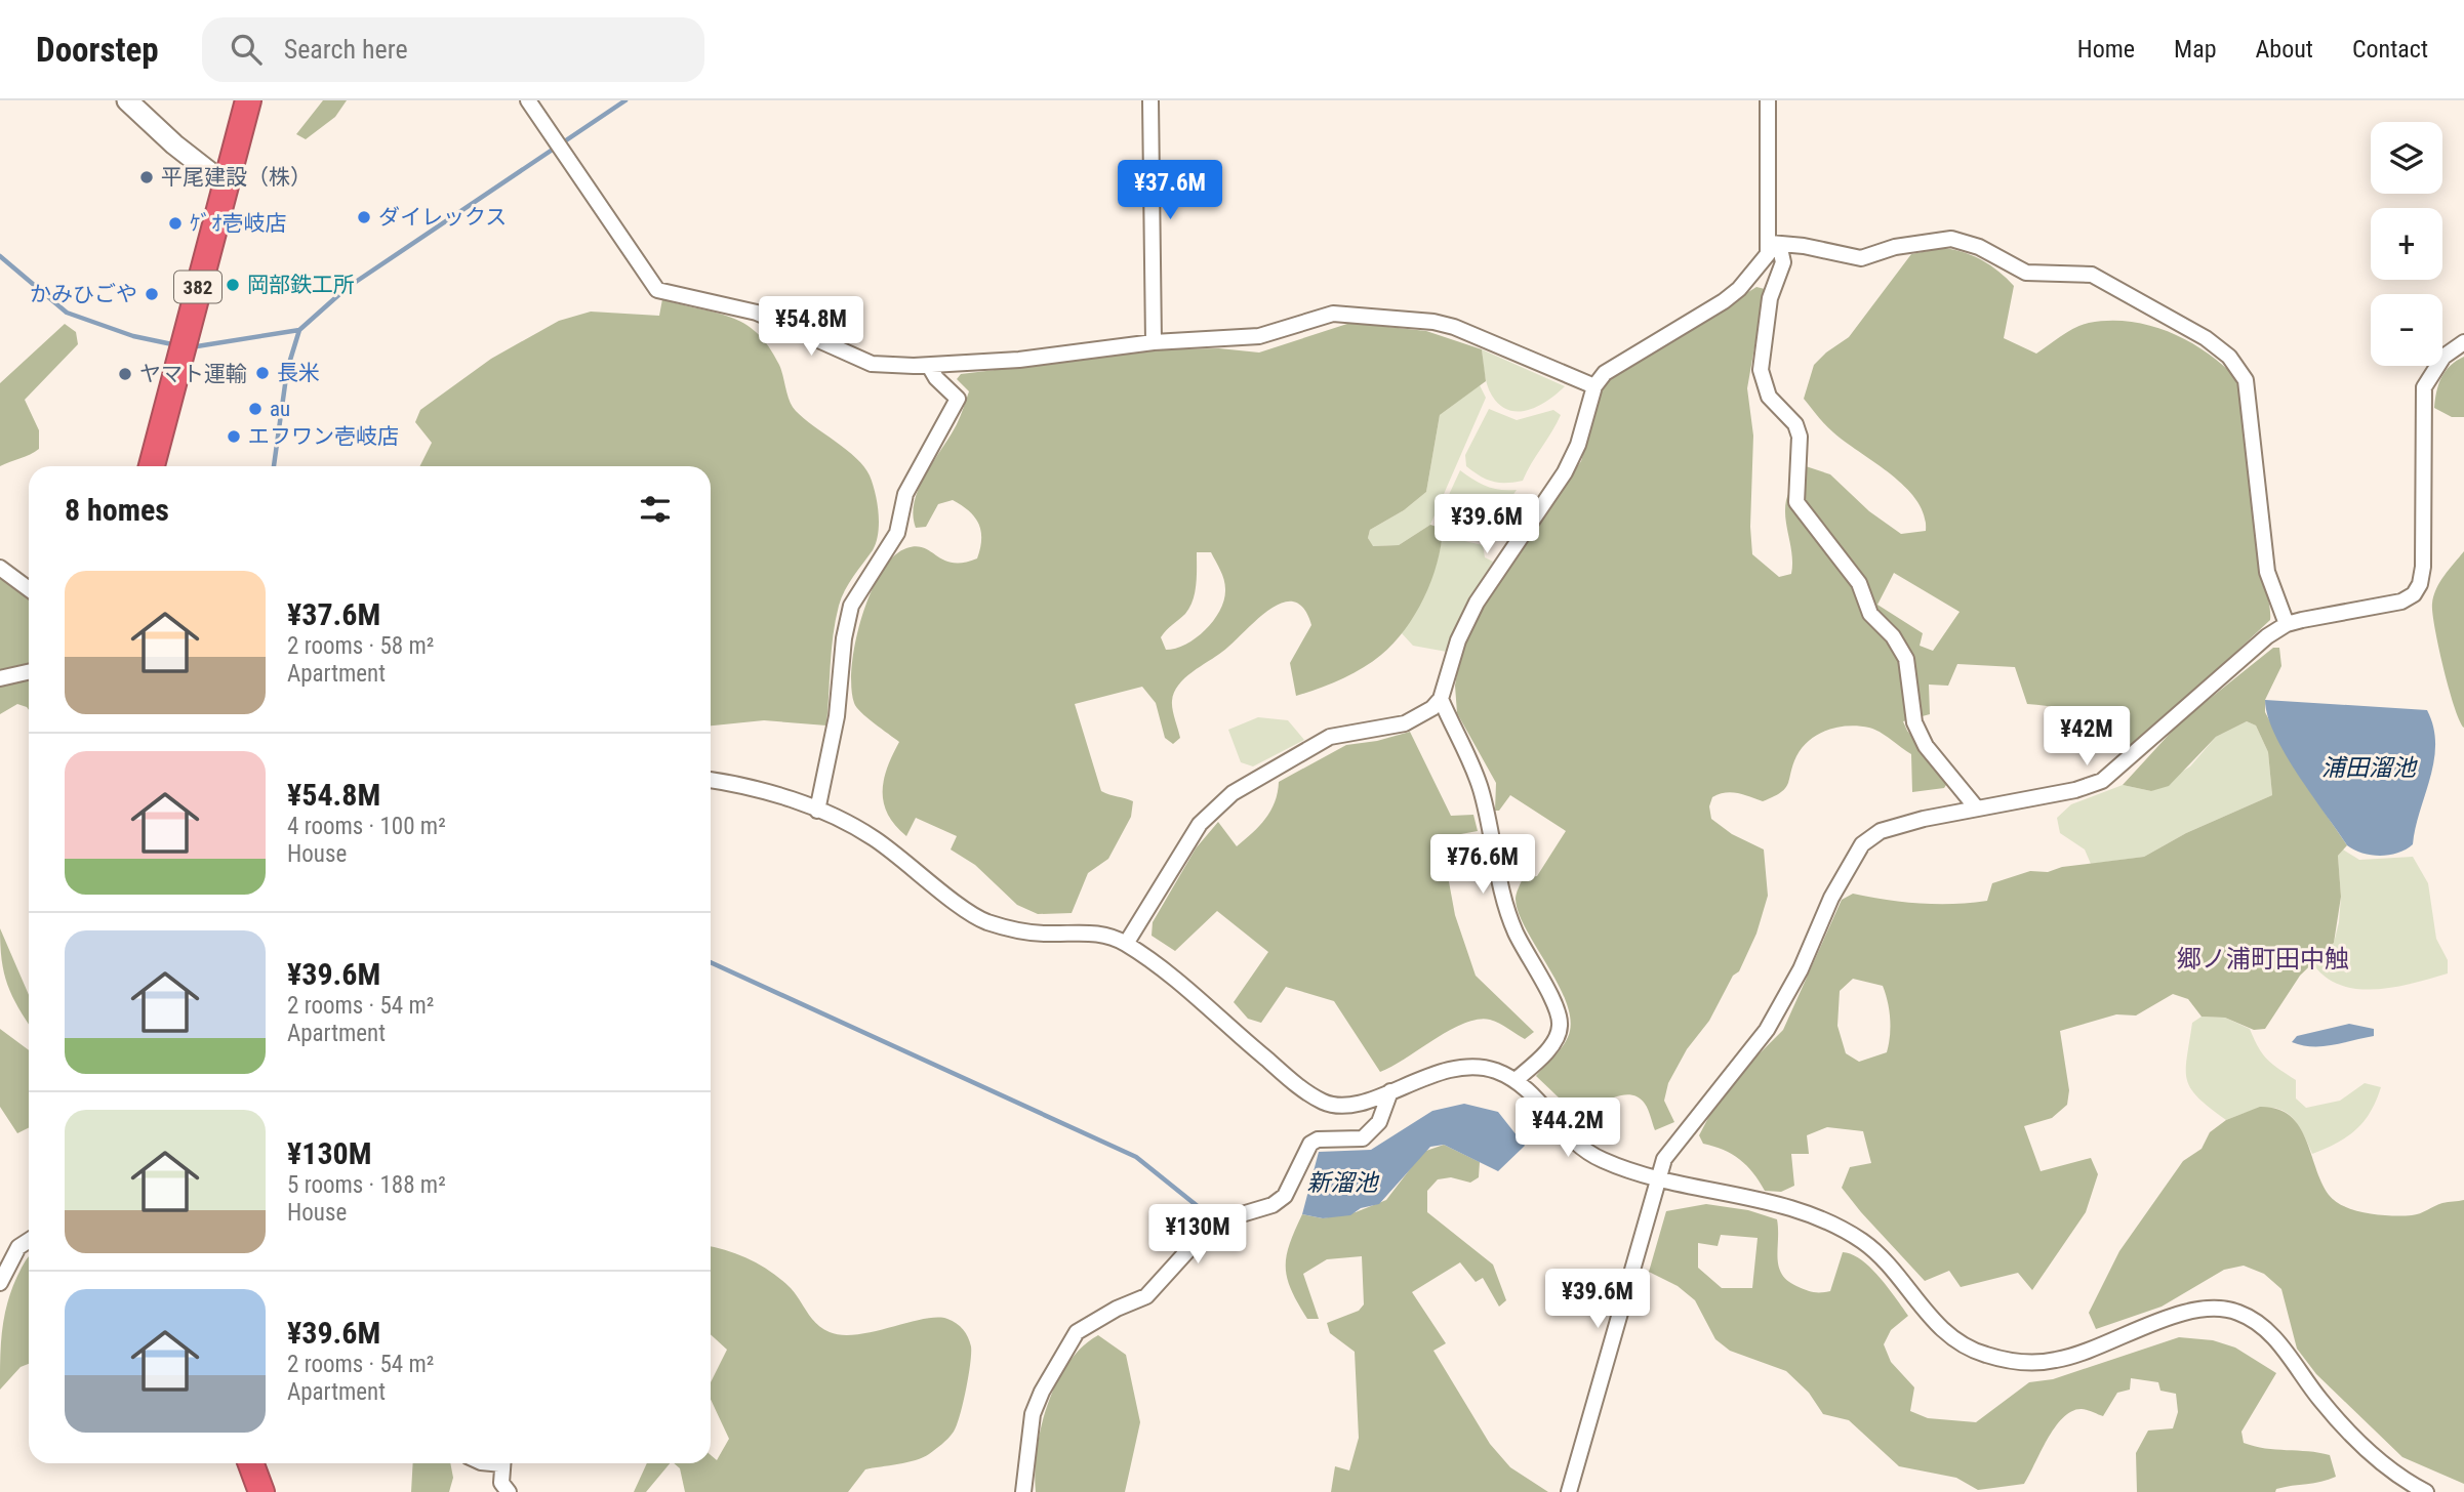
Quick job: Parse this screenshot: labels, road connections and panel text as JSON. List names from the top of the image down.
{
  "streets": {
    "highway": ["382"]
  },
  "districts": ["郷ノ浦町田中触"],
  "water": ["浦田溜池", "新溜池"],
  "places": [
    "平尾建設（株）",
    "ダイレックス",
    "ｹﾞｵ壱岐店",
    "岡部鉄工所",
    "かみひごや",
    "長米",
    "ヤマト運輸",
    "au",
    "エフワン壱岐店"
  ],
  "page": {
    "header": "Doorstep",
    "search": "Search here",
    "nav": [
      "Home",
      "Map",
      "About",
      "Contact"
    ],
    "map_buttons": ["+", "−"],
    "price": [
      "¥37.6M",
      "¥54.8M",
      "¥39.6M",
      "¥42M",
      "¥76.6M",
      "¥44.2M",
      "¥130M",
      "¥39.6M"
    ],
    "heading": "8 homes",
    "list": [
      {
        "name": "¥37.6M",
        "note": "2 rooms · 58 m² · Apartment"
      },
      {
        "name": "¥54.8M",
        "note": "4 rooms · 100 m² · House"
      },
      {
        "name": "¥39.6M",
        "note": "2 rooms · 54 m² · Apartment"
      },
      {
        "name": "¥130M",
        "note": "5 rooms · 188 m² · House"
      },
      {
        "name": "¥39.6M",
        "note": "2 rooms · 54 m² · Apartment"
      }
    ]
  }
}
